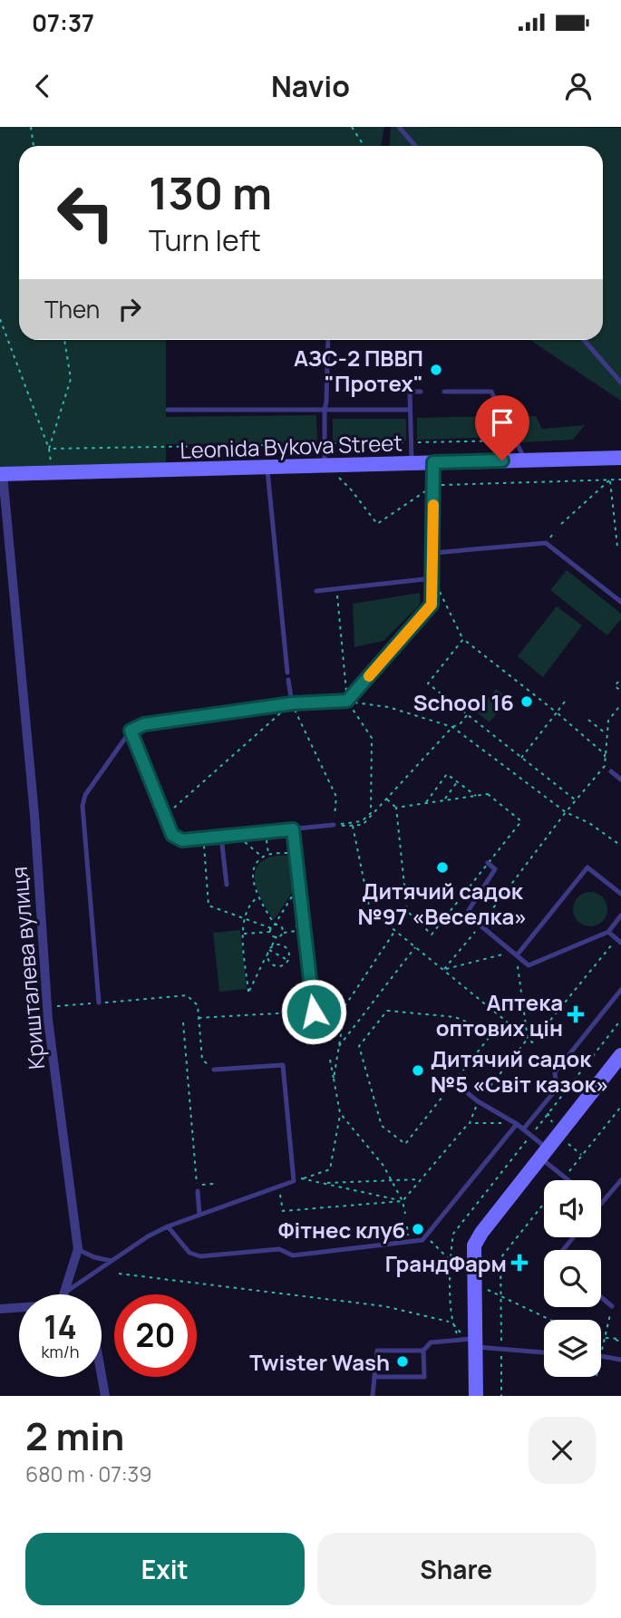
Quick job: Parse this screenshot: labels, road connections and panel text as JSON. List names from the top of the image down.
{
  "streets": {
    "street": ["Leonida Bykova Street", "Кришталева вулиця"]
  },
  "crossings": [
    ["Leonida Bykova Street", "Кришталева вулиця"]
  ],
  "places": {
    "other": [
      "АЗС-2 ПВВП \"Протех\"",
      "School 16",
      "Дитячий садок №97 «Веселка»",
      "Дитячий садок №5 «Світ казок»",
      "Фітнес клуб",
      "Twister Wash"
    ],
    "health": ["Аптека оптових цін", "ГрандФарм"]
  },
  "page": {
    "status": "07:37",
    "header": "Navio",
    "turn": ["130 m", "Turn left"],
    "then": "Then",
    "speed": "14 km/h",
    "limit": "20",
    "heading": ["2 min", "680 m · 07:39"],
    "buttons": ["Exit", "Share"]
  }
}
